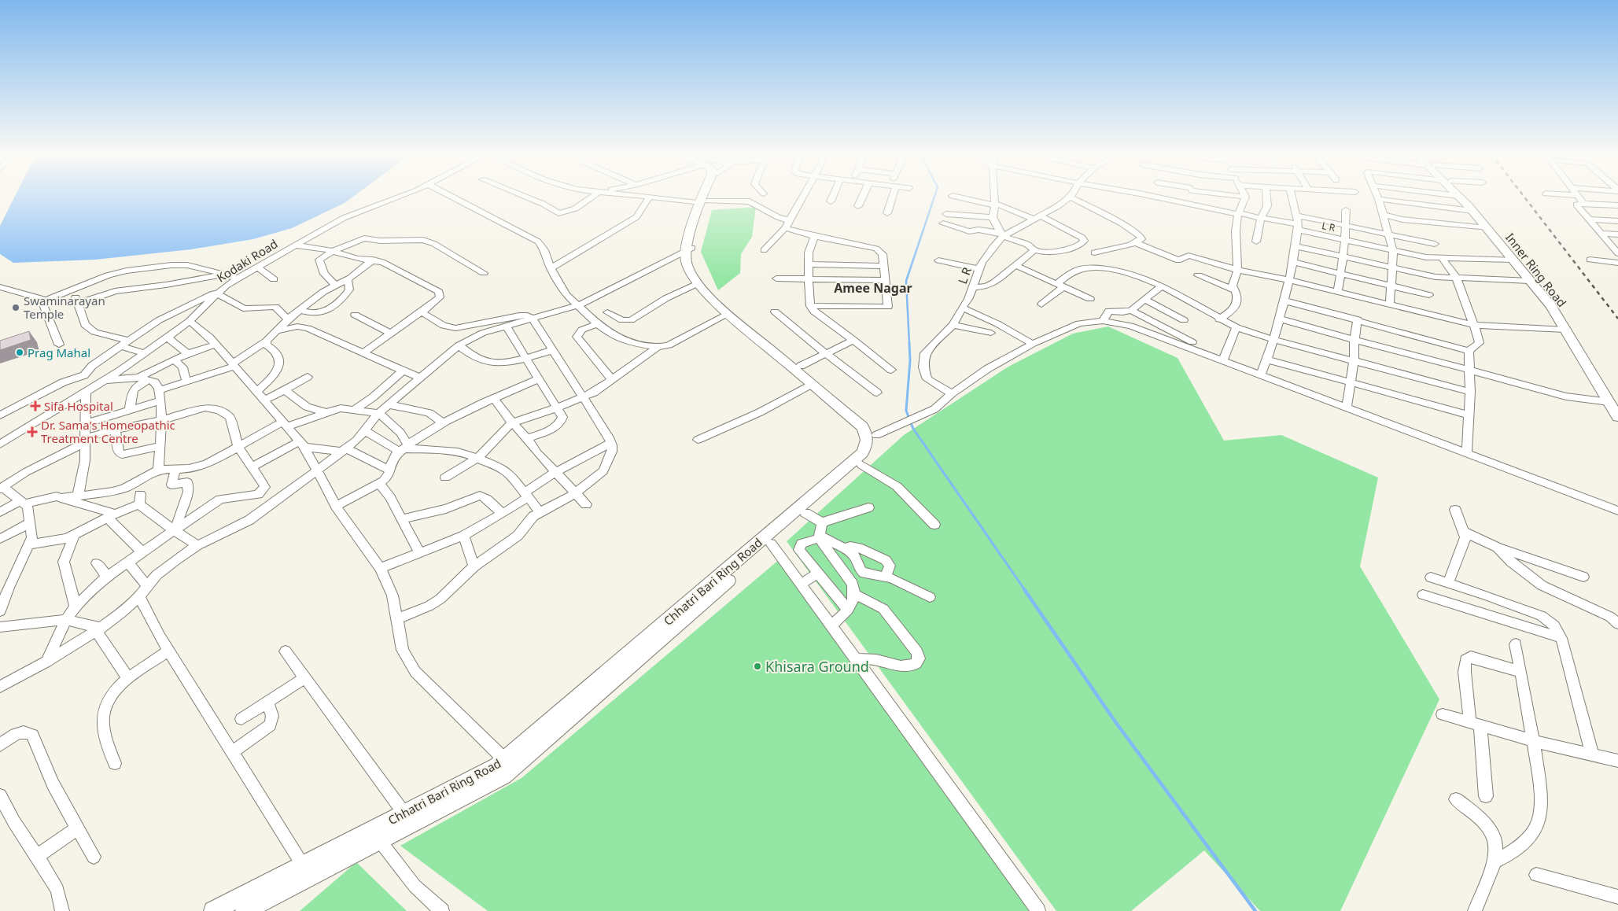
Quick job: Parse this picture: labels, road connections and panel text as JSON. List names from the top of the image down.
{
  "streets": {
    "main road": ["Inner Ring Road", "Chhatri Bari Ring Road"],
    "street": ["L R", "Kodaki Road"]
  },
  "crossings": [
    ["L R", "Inner Ring Road"]
  ],
  "districts": ["Amee Nagar"],
  "places": {
    "other": ["Swaminarayan Temple", "Prag Mahal", "Khisara Ground"],
    "health": ["Sifa Hospital", "Dr. Sama's Homeopathic Treatment Centre"]
  }
}
